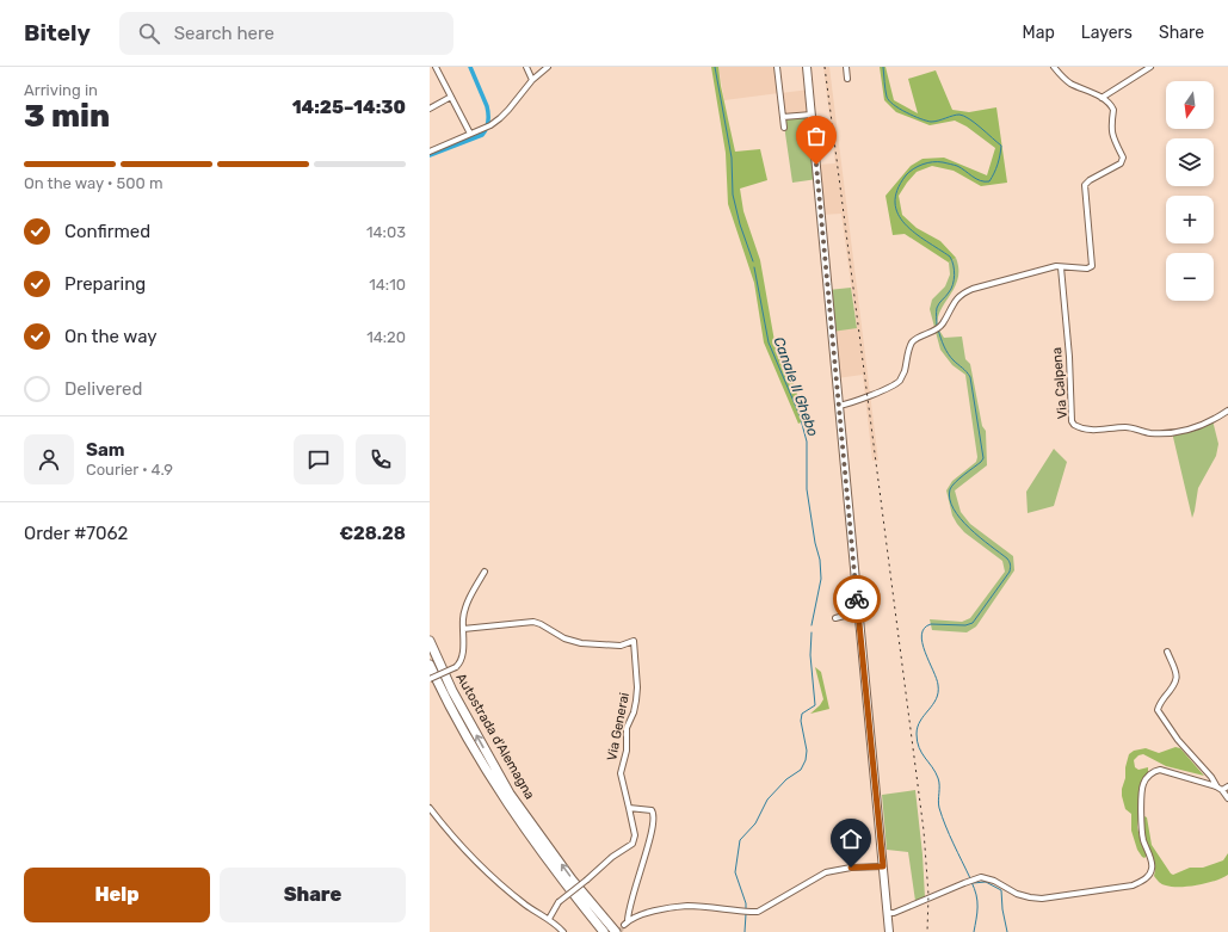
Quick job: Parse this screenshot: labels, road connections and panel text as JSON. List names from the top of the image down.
{
  "streets": {
    "highway": ["Autostrada d'Alemagna"],
    "street": ["Via Calpena", "Via Generai"]
  },
  "water": ["Canale Il Ghebo"],
  "north": "bottom",
  "page": {
    "header": "Bitely",
    "search": "Search here",
    "nav": ["Map", "Layers", "Share"],
    "heading": ["3 min", "Arriving in", "14:25–14:30"],
    "panel": [
      "Sam",
      "Courier · 4.9",
      "Order #7062",
      "€28.28"
    ],
    "map_buttons": ["+", "−"],
    "bar": "On the way · 500 m",
    "list": [
      ["Confirmed", "14:03"],
      ["Preparing", "14:10"],
      ["On the way", "14:20"],
      "Delivered"
    ],
    "buttons": ["Help", "Share"]
  }
}
